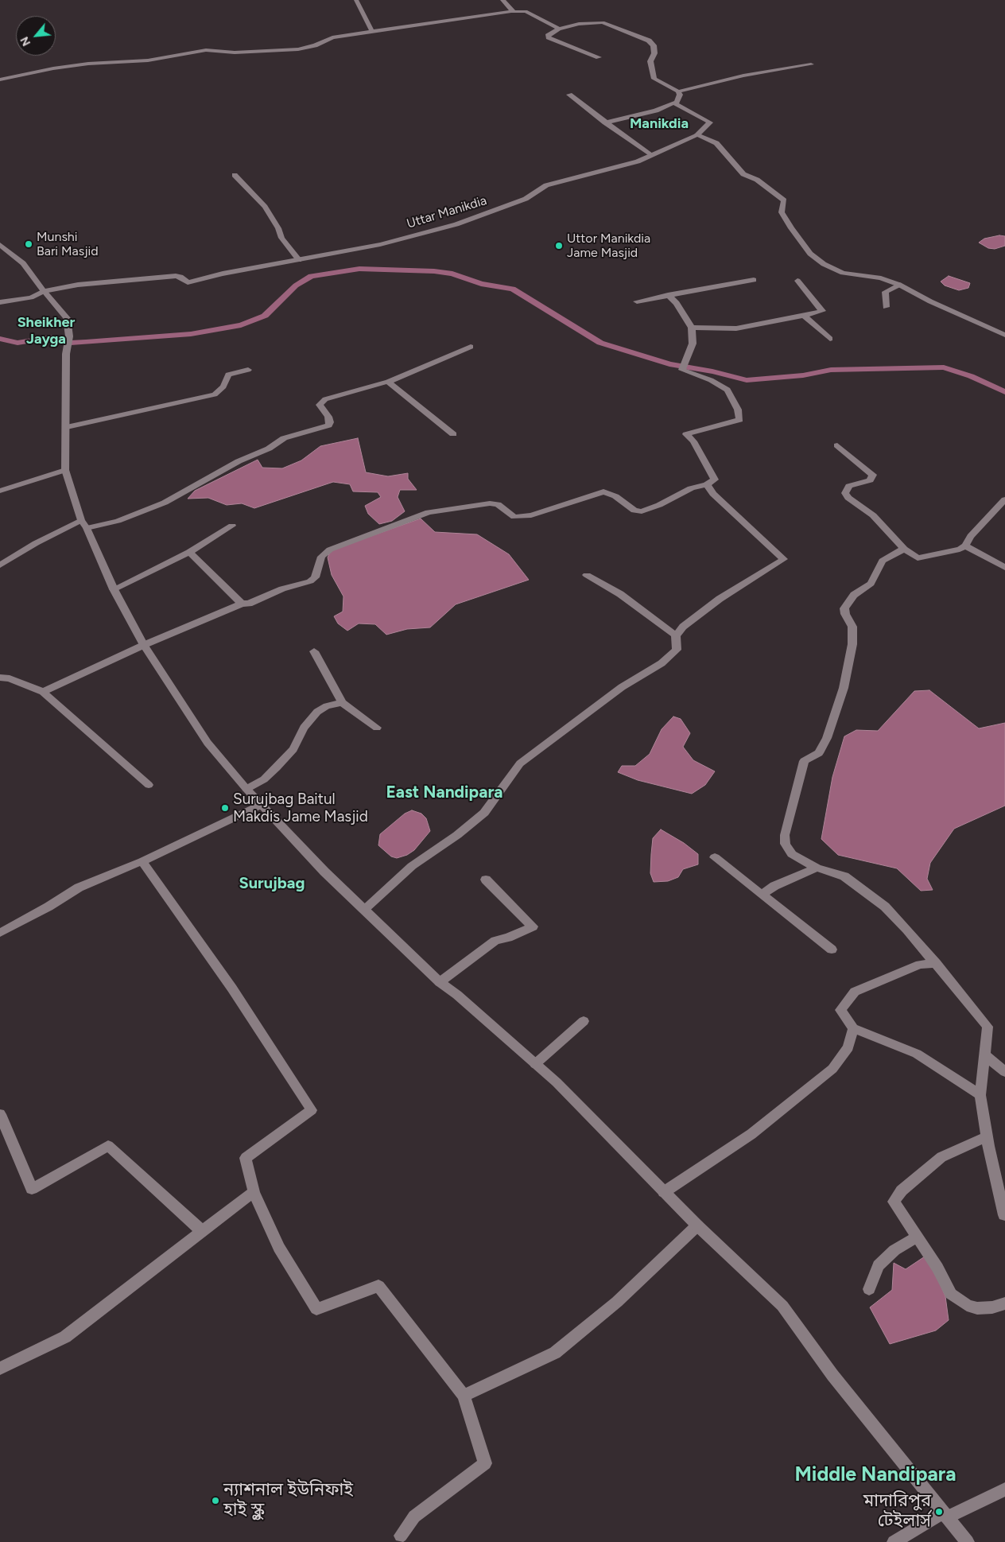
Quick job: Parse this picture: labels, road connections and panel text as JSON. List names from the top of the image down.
{
  "streets": {
    "street": ["Uttar Manikdia"]
  },
  "districts": [
    "Manikdia",
    "Sheikher Jayga",
    "East Nandipara",
    "Surujbag",
    "Middle Nandipara"
  ],
  "places": [
    "Munshi Bari Masjid",
    "Uttor Manikdia Jame Masjid",
    "Surujbag Baitul Makdis Jame Masjid",
    "ন্যাশনাল ইউনিফাই হাই স্কুল",
    "মাদারিপুর টেইলার্স"
  ],
  "north": "bottom left"
}
